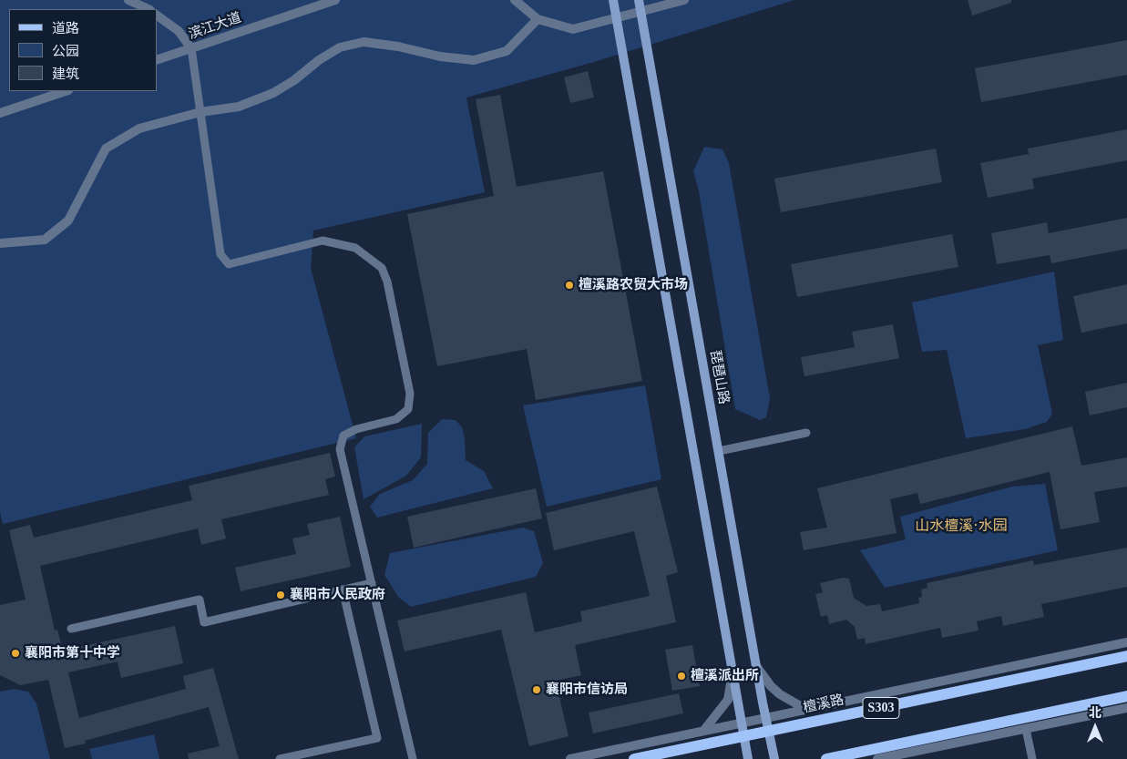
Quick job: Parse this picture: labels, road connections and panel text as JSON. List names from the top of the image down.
{
  "streets": {
    "main road": ["琵琶山路", "檀溪路", "S303"],
    "street": ["滨江大道"]
  },
  "crossings": [
    ["琵琶山路", "檀溪路"]
  ],
  "districts": ["山水檀溪·水园"],
  "places": [
    "檀溪路农贸大市场",
    "襄阳市人民政府",
    "襄阳市第十中学",
    "檀溪派出所",
    "襄阳市信访局"
  ],
  "legend": ["道路", "公园", "建筑"],
  "north": "top"
}
